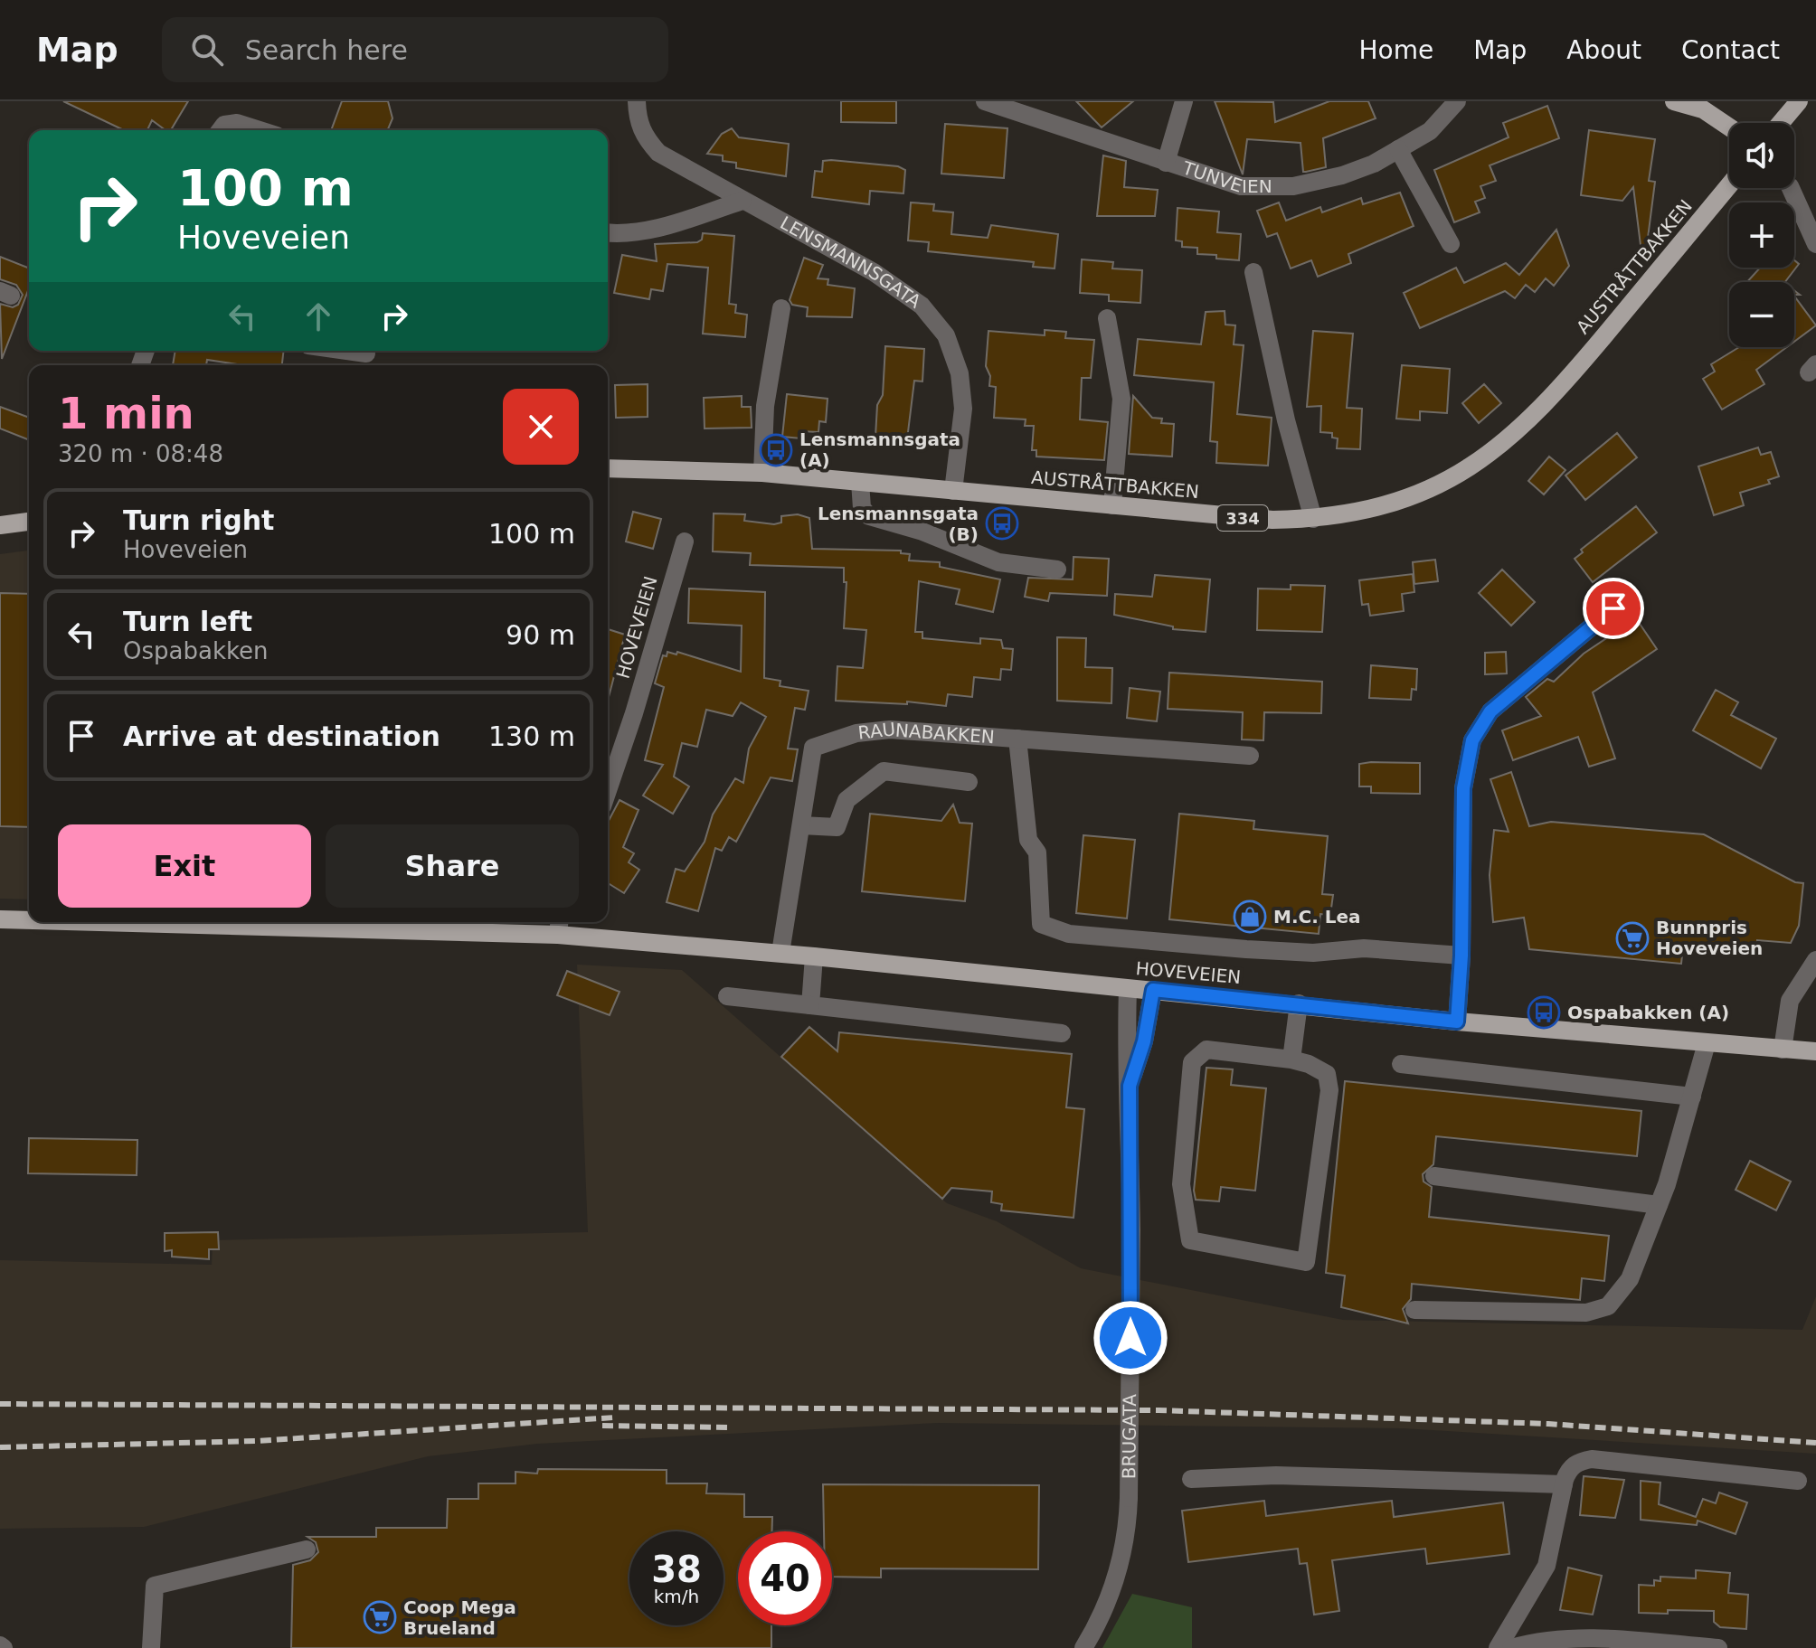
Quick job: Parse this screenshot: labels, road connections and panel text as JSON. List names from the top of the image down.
{
  "streets": {
    "main road": ["AUSTRÅTTBAKKEN", "334", "HOVEVEIEN"],
    "street": [
      "TUNVEIEN",
      "LENSMANNSGATA",
      "RAUNABAKKEN",
      "BRUGATA"
    ]
  },
  "crossings": [
    ["LENSMANNSGATA", "AUSTRÅTTBAKKEN"],
    ["HOVEVEIEN", "RAUNABAKKEN"],
    ["HOVEVEIEN", "BRUGATA"]
  ],
  "places": {
    "bus stop": ["Lensmannsgata (A)", "Lensmannsgata (B)", "Ospabakken (A)"],
    "shop": ["M.C. Lea"],
    "supermarket": ["Bunnpris Hoveveien", "Coop Mega Brueland"]
  },
  "page": {
    "header": "Map",
    "search": "Search here",
    "nav": [
      "Home",
      "Map",
      "About",
      "Contact"
    ],
    "map_buttons": ["+", "−"],
    "turn": ["100 m", "Hoveveien"],
    "heading": ["1 min", "320 m · 08:48"],
    "list": [
      {
        "name": "Turn right",
        "note": "Hoveveien",
        "value": "100 m"
      },
      {
        "name": "Turn left",
        "note": "Ospabakken",
        "value": "90 m"
      },
      {
        "name": "Arrive at destination",
        "value": "130 m"
      }
    ],
    "buttons": ["Exit", "Share"],
    "speed": "38 km/h",
    "limit": "40"
  }
}
